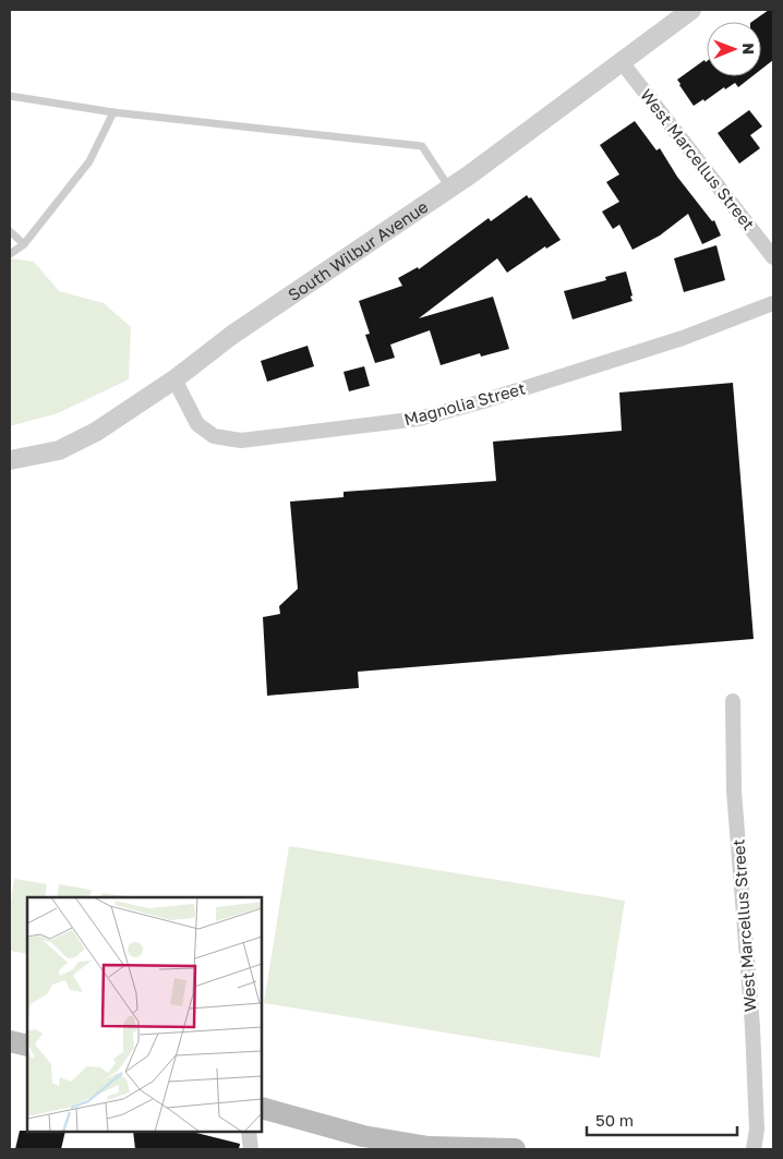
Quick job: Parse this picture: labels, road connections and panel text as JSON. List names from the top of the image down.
{
  "streets": {
    "street": ["West Marcellus Street", "South Wilbur Avenue", "Magnolia Street"]
  },
  "crossings": [
    ["West Marcellus Street", "South Wilbur Avenue"],
    ["South Wilbur Avenue", "Magnolia Street"]
  ],
  "scale_bar": "50 m",
  "north": "right"
}
